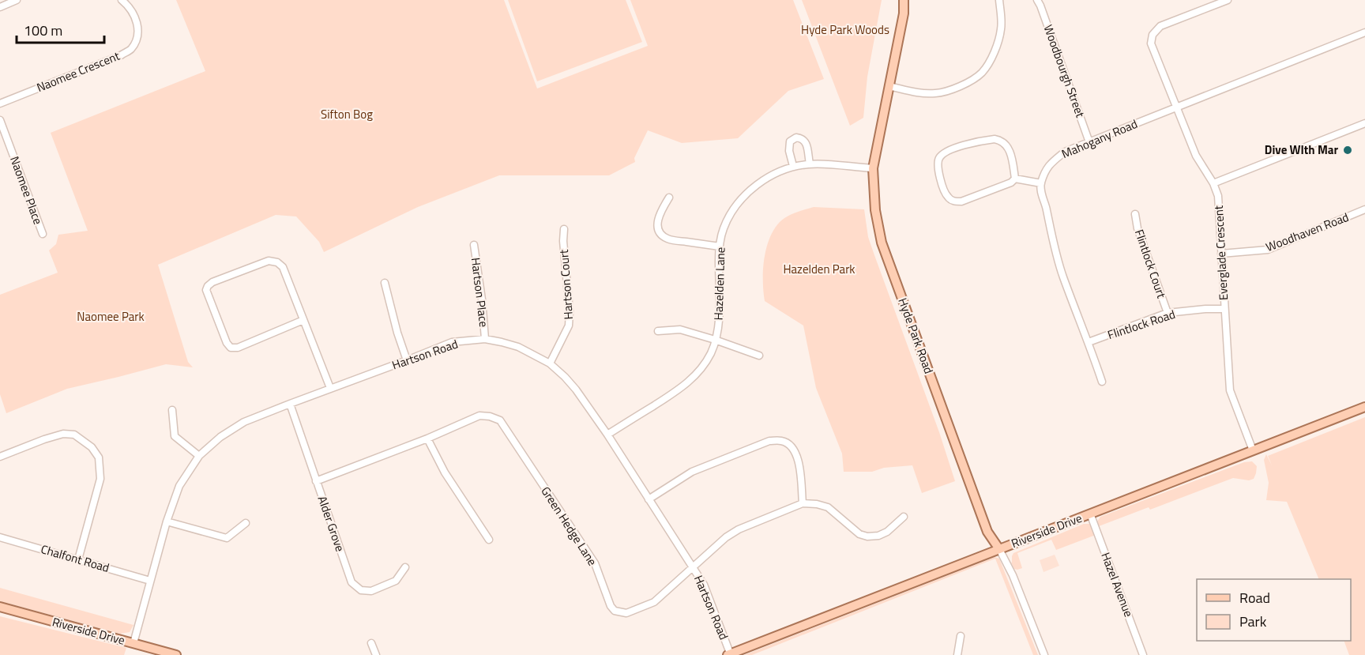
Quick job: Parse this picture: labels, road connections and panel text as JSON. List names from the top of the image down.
{
  "streets": {
    "main road": ["Hyde Park Road", "Riverside Drive"],
    "street": [
      "Woodbourgh Street",
      "Naomee Crescent",
      "Mahogany Road",
      "Naomee Place",
      "Woodhaven Road",
      "Everglade Crescent",
      "Flintlock Court",
      "Hazelden Lane",
      "Hartson Court",
      "Hartson Place",
      "Flintlock Road",
      "Hartson Road",
      "Alder Grove",
      "Green Hedge Lane",
      "Chalfont Road",
      "Hazel Avenue"
    ]
  },
  "crossings": [
    ["Woodbourgh Street", "Mahogany Road"],
    ["Mahogany Road", "Everglade Crescent"],
    ["Woodhaven Road", "Everglade Crescent"],
    ["Everglade Crescent", "Flintlock Road"],
    ["Everglade Crescent", "Riverside Drive"],
    ["Flintlock Court", "Flintlock Road"],
    ["Hazelden Lane", "Hyde Park Road"],
    ["Hazelden Lane", "Hartson Road"],
    ["Hartson Court", "Hartson Road"],
    ["Hartson Place", "Hartson Road"],
    ["Hyde Park Road", "Riverside Drive"],
    ["Hartson Road", "Alder Grove"],
    ["Hartson Road", "Green Hedge Lane"],
    ["Hartson Road", "Riverside Drive"],
    ["Hartson Road", "Chalfont Road"],
    ["Alder Grove", "Green Hedge Lane"],
    ["Riverside Drive", "Hazel Avenue"]
  ],
  "parks": [
    "Hyde Park Woods",
    "Sifton Bog",
    "Hazelden Park",
    "Naomee Park"
  ],
  "places": ["Dive WIth Mar"],
  "legend": ["Road", "Park"],
  "scale_bar": "100 m"
}
